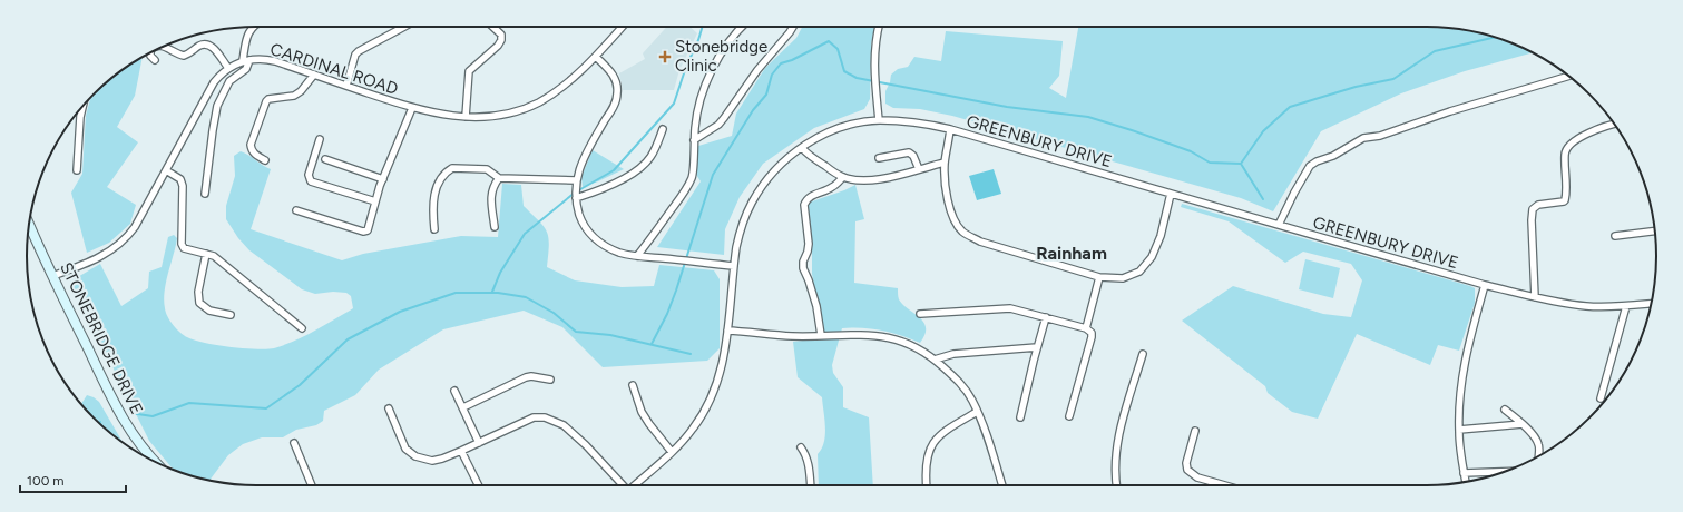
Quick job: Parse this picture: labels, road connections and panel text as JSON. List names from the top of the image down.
{
  "streets": {
    "street": ["CARDINAL ROAD", "GREENBURY DRIVE", "STONEBRIDGE DRIVE"]
  },
  "crossings": [
    ["CARDINAL ROAD", "STONEBRIDGE DRIVE"]
  ],
  "districts": ["Rainham"],
  "places": {
    "health": ["Stonebridge Clinic"]
  },
  "scale_bar": "100 m"
}
